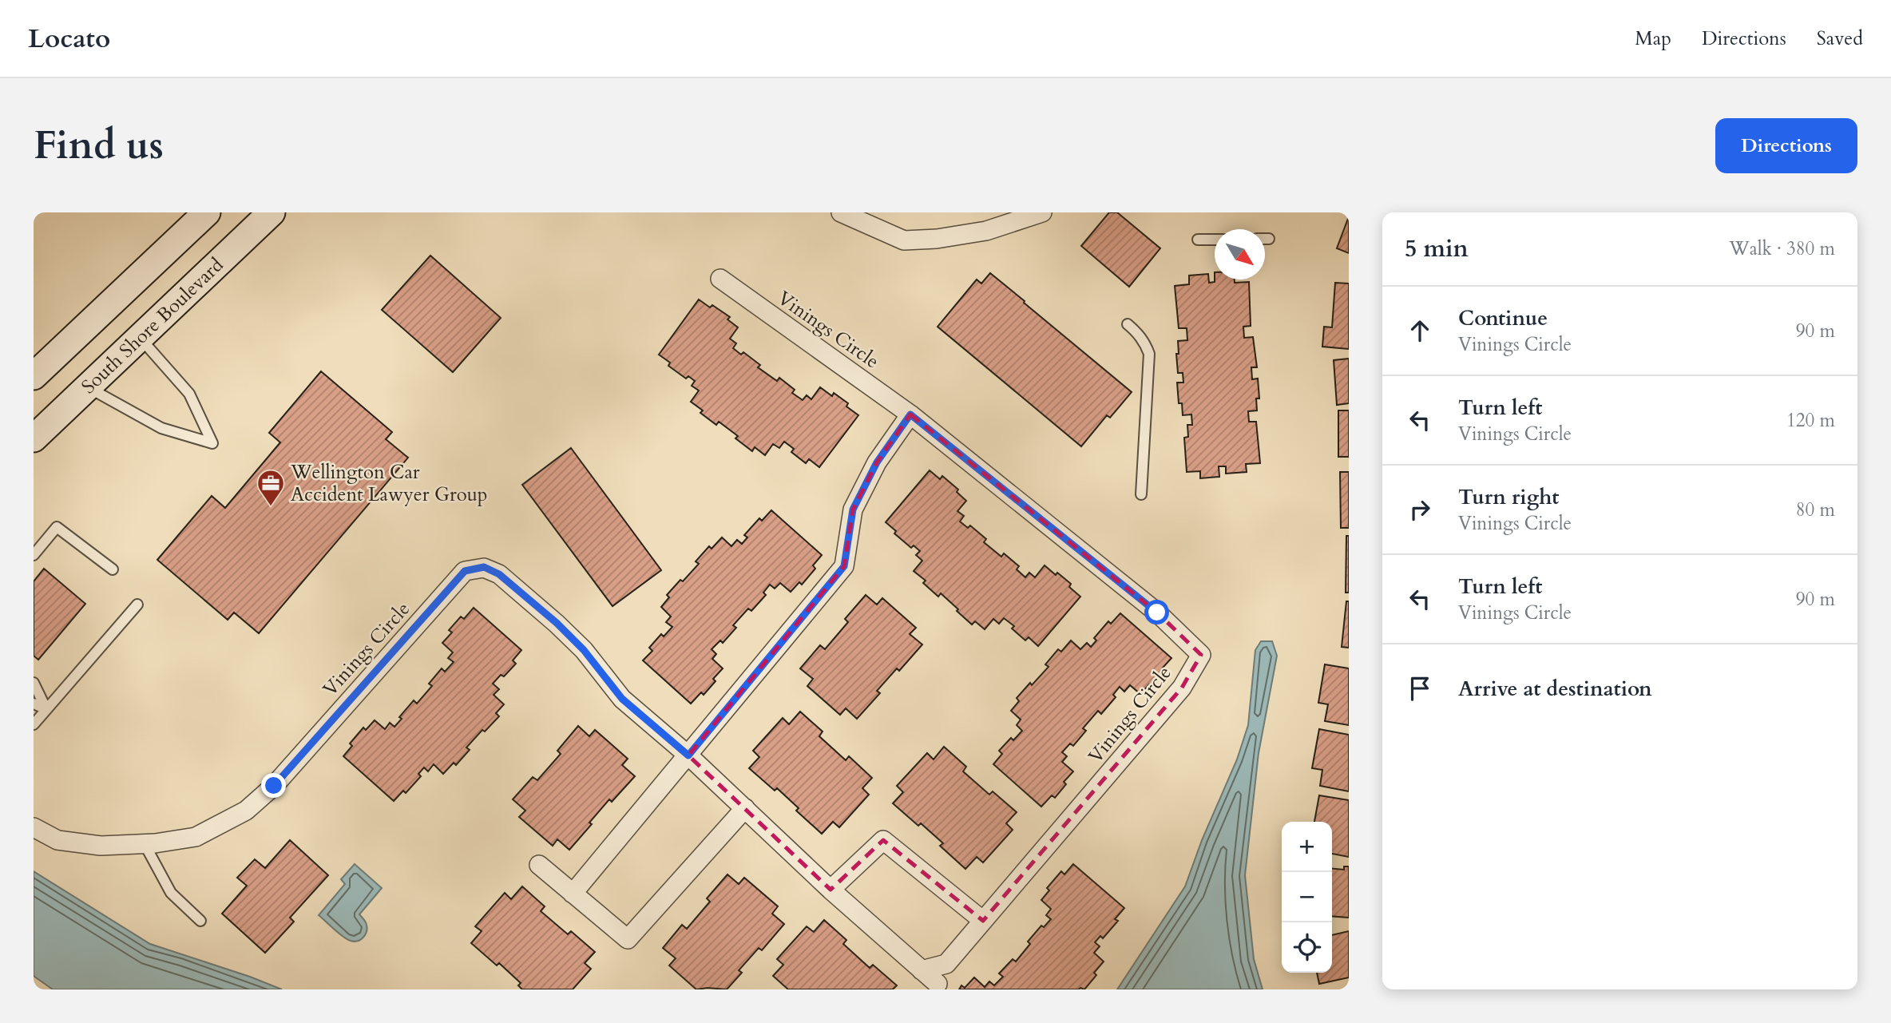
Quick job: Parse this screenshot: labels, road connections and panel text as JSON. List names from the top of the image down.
{
  "streets": {
    "street": ["South Shore Boulevard", "Vinings Circle"]
  },
  "places": {
    "office": ["Wellington Car Accident Lawyer Group"]
  },
  "north": "bottom right",
  "page": {
    "header": "Locato",
    "nav": ["Map", "Directions", "Saved"],
    "buttons": "Directions",
    "title": "Find us",
    "heading": ["5 min", "Walk · 380 m"],
    "list": [
      ["Continue", "Vinings Circle", "90 m"],
      ["Turn left", "Vinings Circle", "120 m"],
      ["Turn right", "Vinings Circle", "80 m"],
      ["Turn left", "Vinings Circle", "90 m"],
      "Arrive at destination"
    ],
    "map_buttons": ["+", "−"]
  }
}
